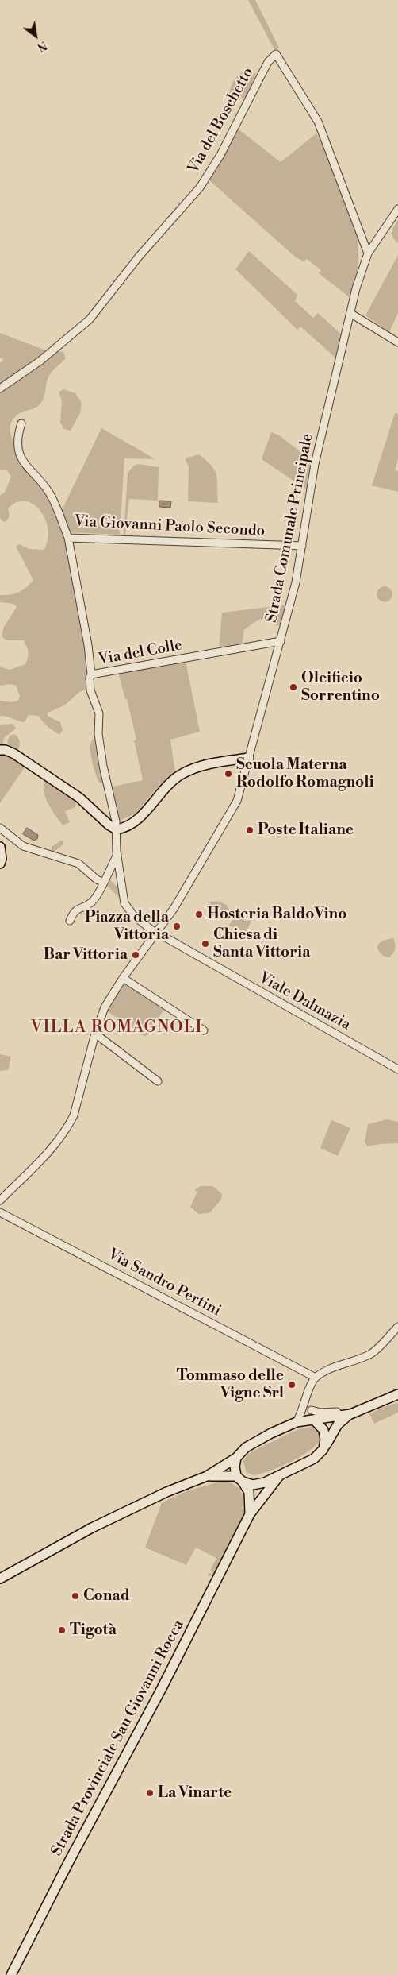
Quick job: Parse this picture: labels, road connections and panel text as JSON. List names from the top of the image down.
{
  "streets": {
    "main road": ["Strada Provinciale San Giovanni Rocca"],
    "street": [
      "Via del Boschetto",
      "Via Giovanni Paolo Secondo",
      "Strada Comunale Principale",
      "Via del Colle",
      "Viale Dalmazia",
      "Via Sandro Pertini"
    ]
  },
  "crossings": [
    ["Via del Boschetto", "Strada Comunale Principale"],
    ["Via Giovanni Paolo Secondo", "Strada Comunale Principale"],
    ["Strada Comunale Principale", "Via del Colle"],
    ["Strada Comunale Principale", "Viale Dalmazia"],
    ["Via del Colle", "Viale Dalmazia"]
  ],
  "districts": ["VILLA ROMAGNOLI"],
  "places": [
    "Oleificio Sorrentino",
    "Scuola Materna Rodolfo Romagnoli",
    "Poste Italiane",
    "Hosteria BaldoVino",
    "Piazza della Vittoria",
    "Chiesa di Santa Vittoria",
    "Bar Vittoria",
    "Tommaso delle Vigne Srl",
    "Conad",
    "Tigotà",
    "La Vinarte"
  ],
  "north": "bottom right"
}
